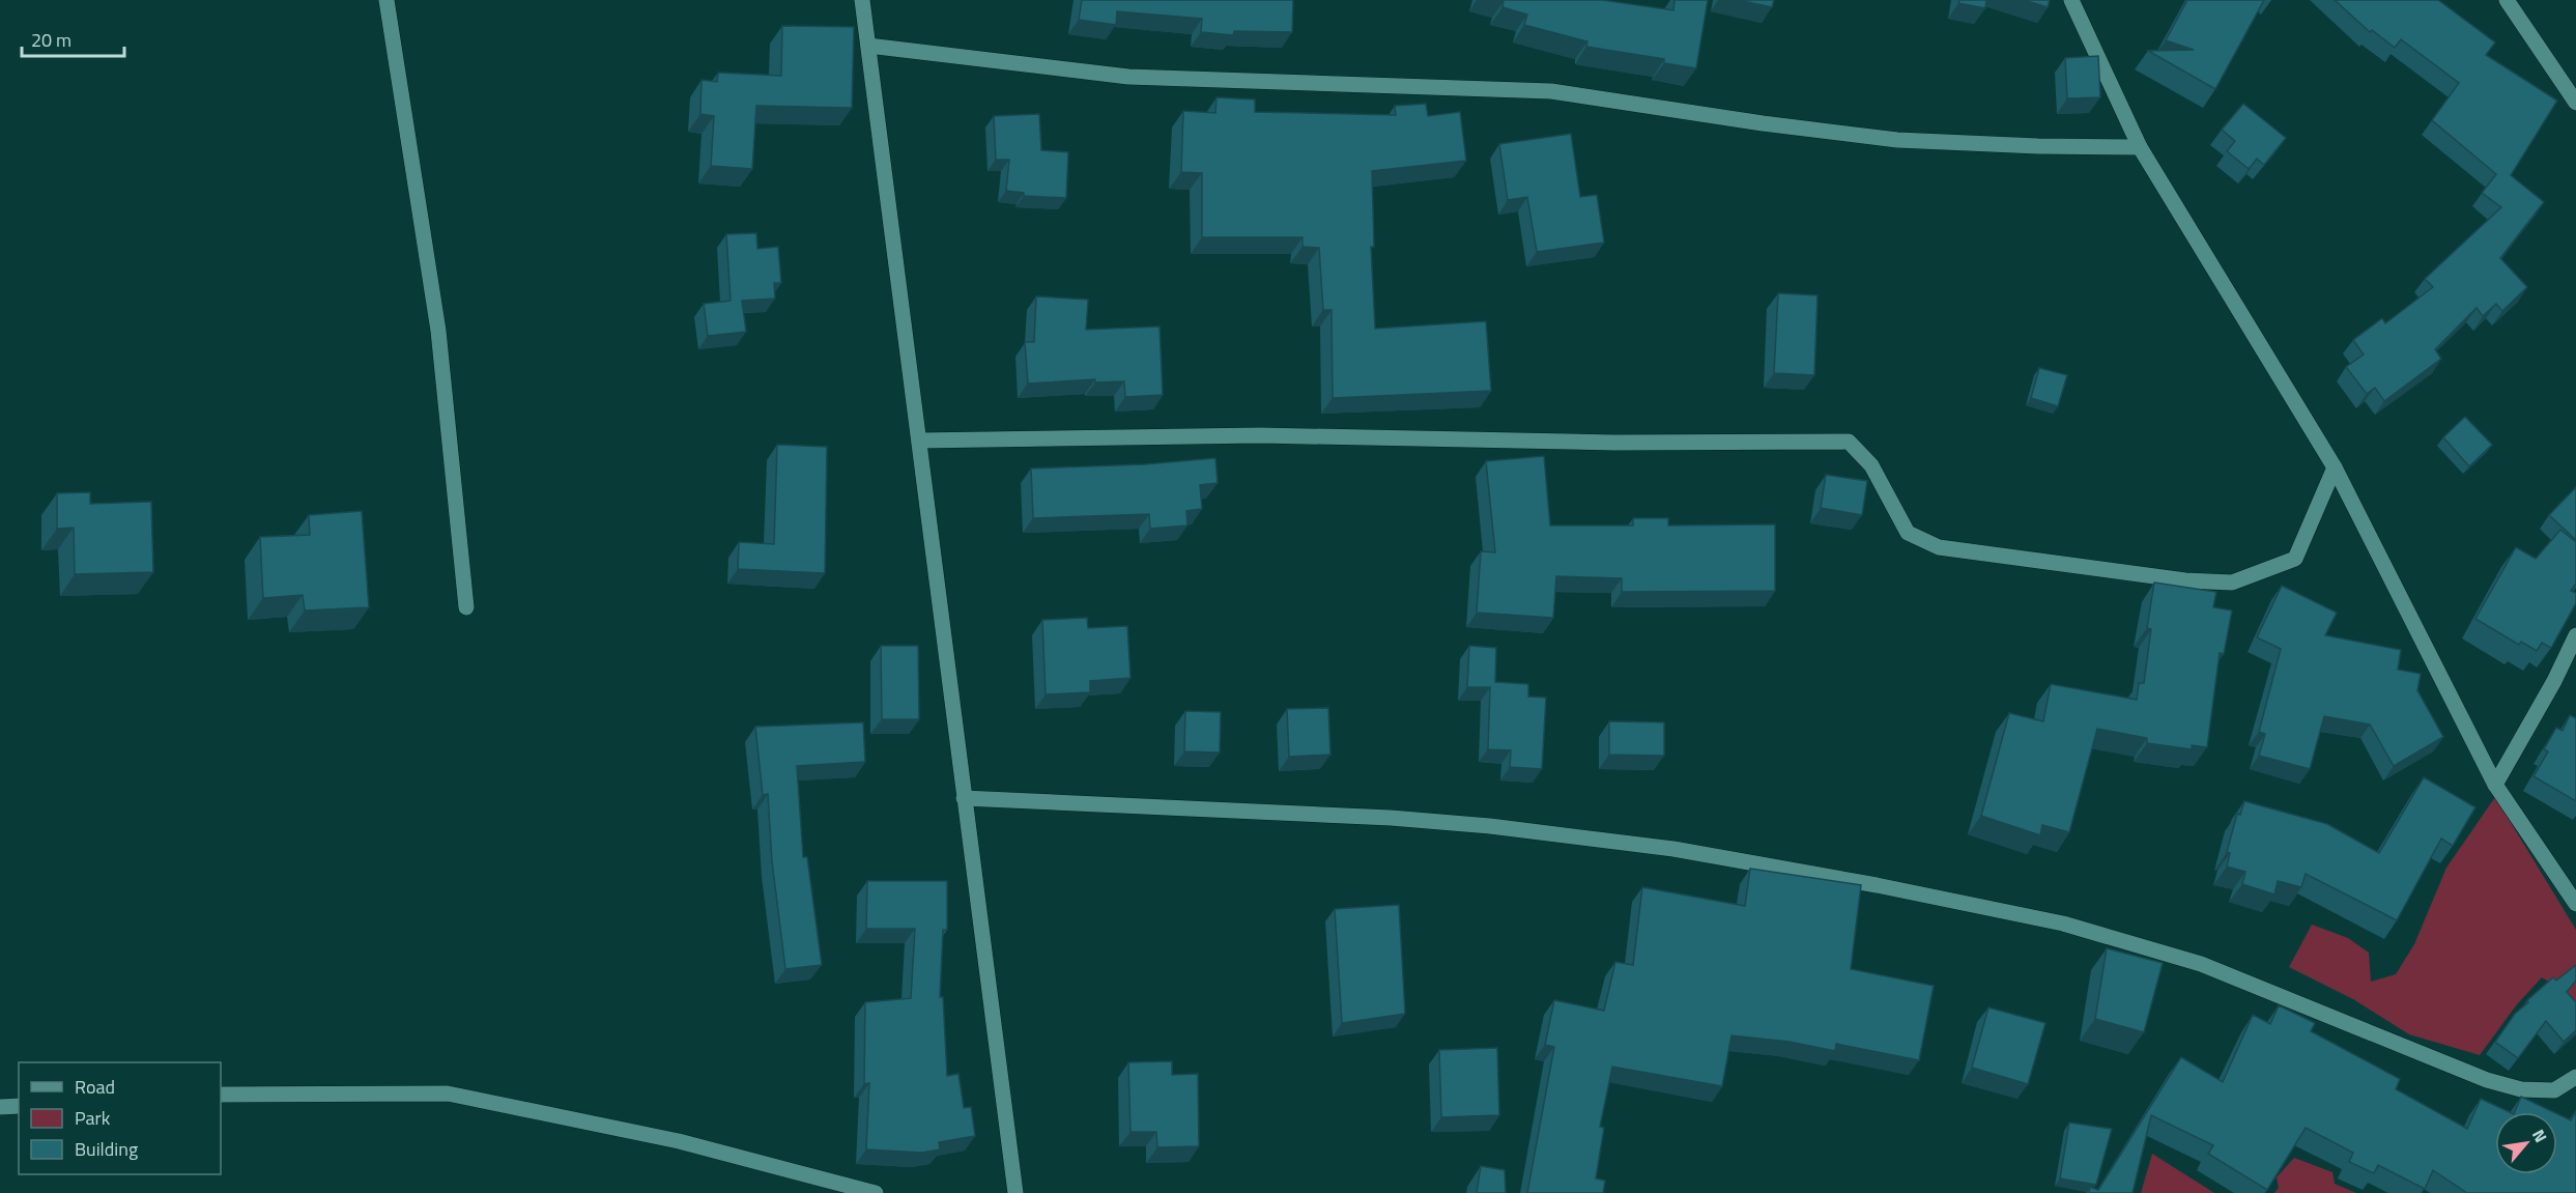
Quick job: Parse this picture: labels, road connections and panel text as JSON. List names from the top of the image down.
{
  "legend": ["Road", "Park", "Building"],
  "scale_bar": "20 m",
  "north": "top right"
}
